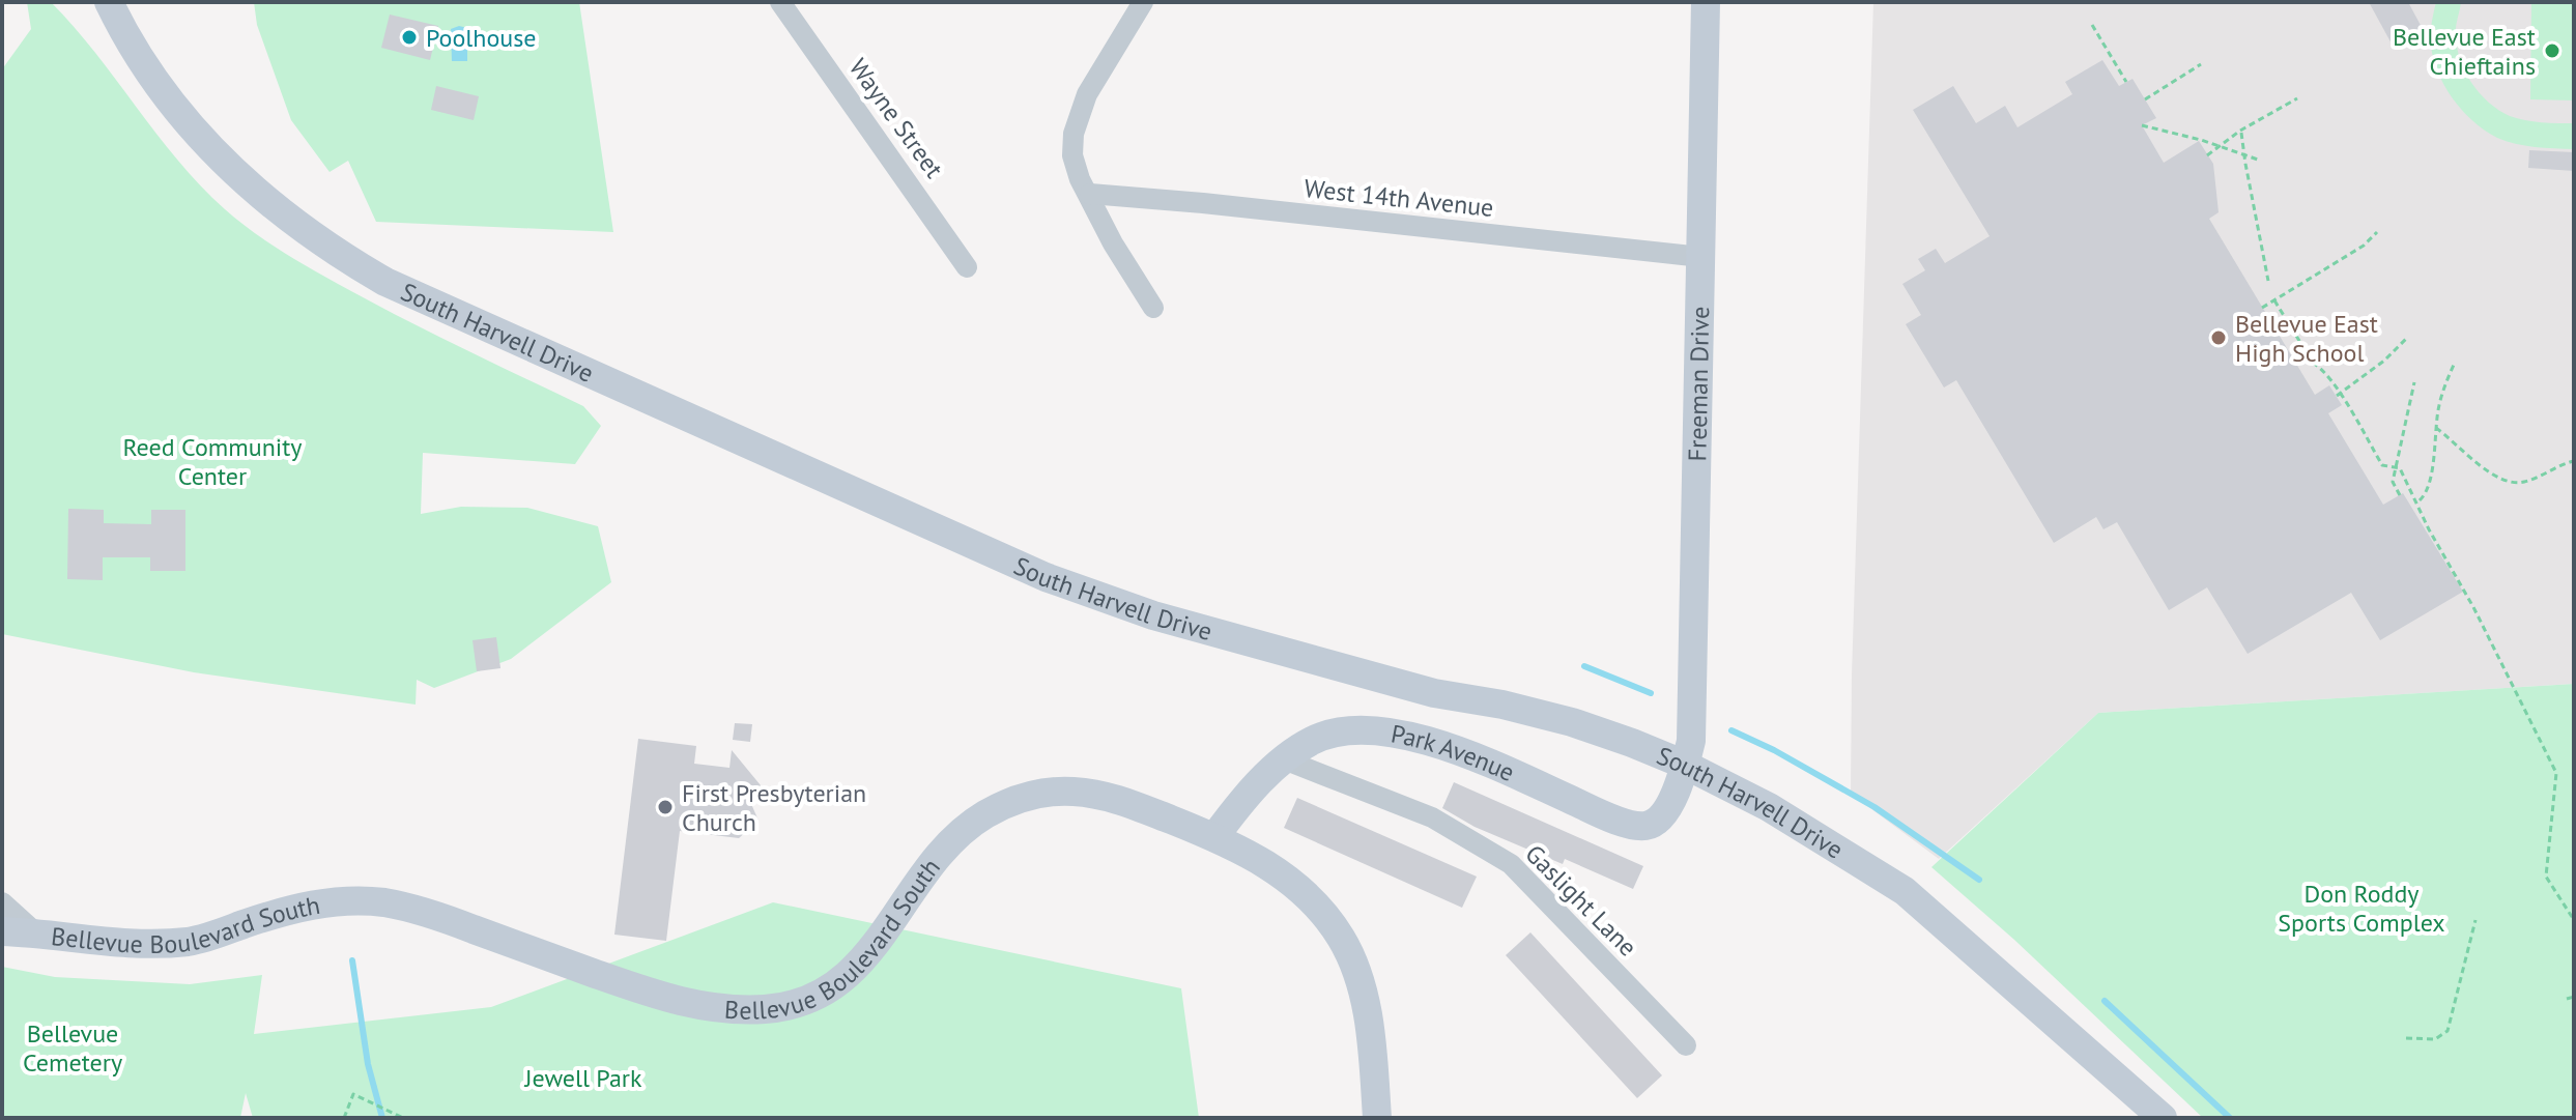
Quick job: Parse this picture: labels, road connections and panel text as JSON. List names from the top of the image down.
{
  "streets": {
    "street": [
      "Wayne Street",
      "West 14th Avenue",
      "South Harvell Drive",
      "Freeman Drive",
      "Park Avenue",
      "Gaslight Lane",
      "Bellevue Boulevard South"
    ]
  },
  "crossings": [
    ["West 14th Avenue", "Freeman Drive"],
    ["South Harvell Drive", "Freeman Drive"],
    ["South Harvell Drive", "Park Avenue"],
    ["Freeman Drive", "Park Avenue"],
    ["Park Avenue", "Gaslight Lane"],
    ["Park Avenue", "Bellevue Boulevard South"]
  ],
  "parks": [
    "Reed Community Center",
    "Don Roddy Sports Complex",
    "Bellevue Cemetery",
    "Jewell Park"
  ],
  "places": [
    "Poolhouse",
    "Bellevue East Chieftains",
    "Bellevue East High School",
    "First Presbyterian Church"
  ]
}
